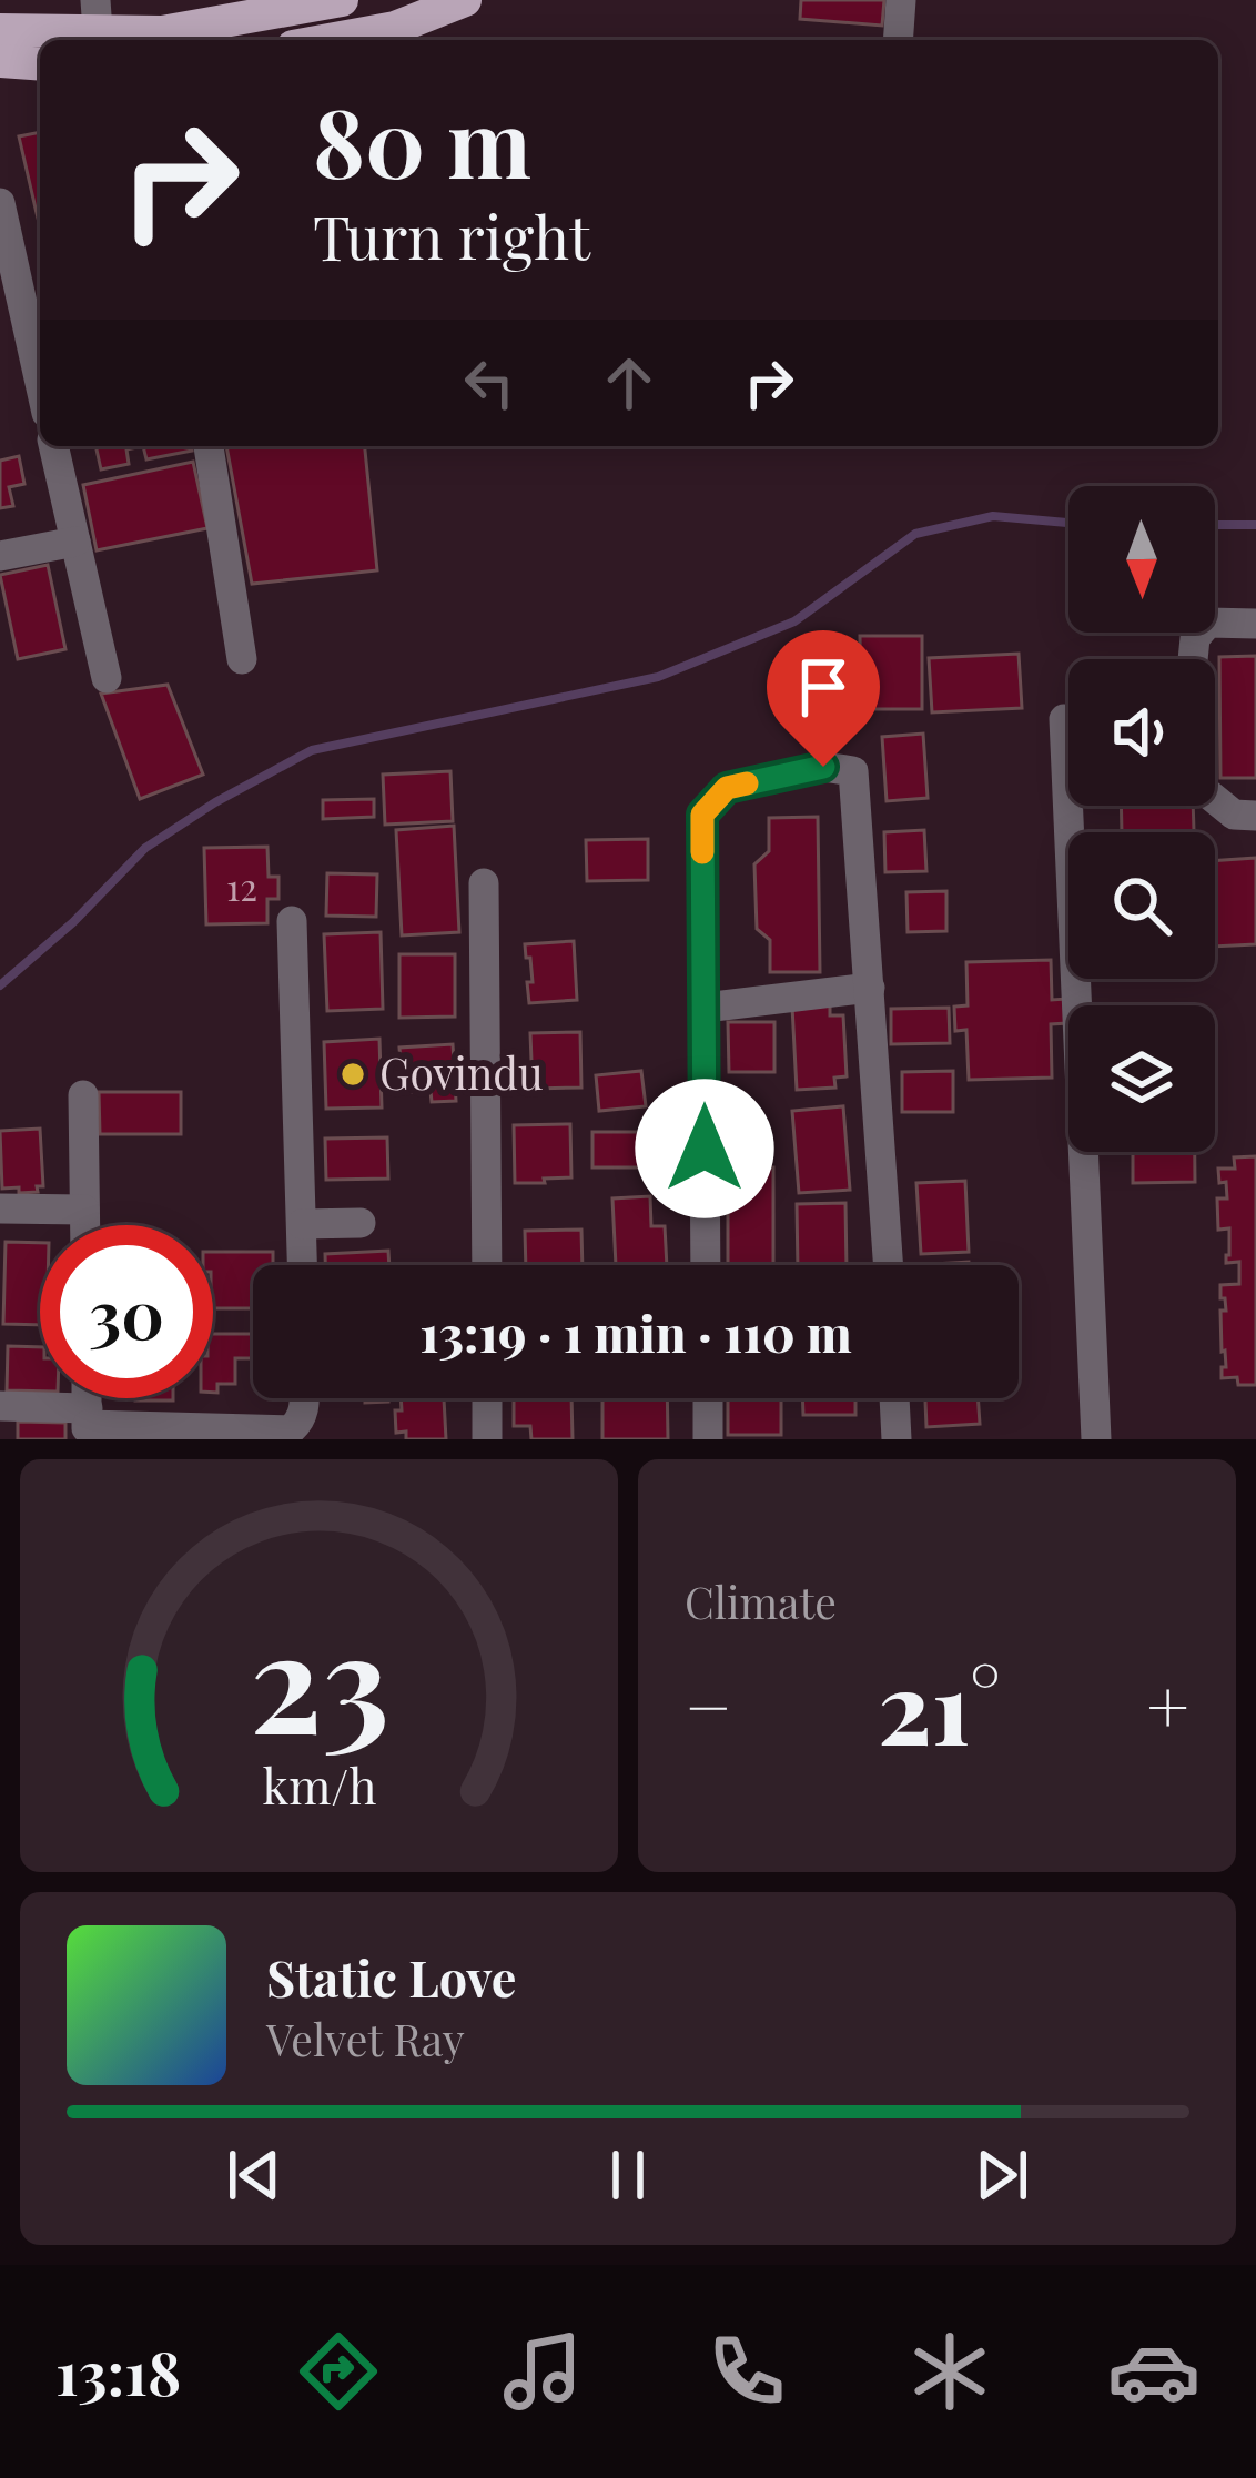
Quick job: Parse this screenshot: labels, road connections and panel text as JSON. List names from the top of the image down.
{
  "places": ["Govindu"],
  "house_numbers": ["12"],
  "north": "bottom",
  "page": {
    "turn": ["80 m", "Turn right"],
    "limit": "30",
    "trip": "13:19 · 1 min · 110 m",
    "tile": "Climate",
    "heat": ["−", "21°", "+"],
    "song": ["Static Love", "Velvet Ray"],
    "tabs": "13:18",
    "gauge": ["23", "km/h"]
  }
}
